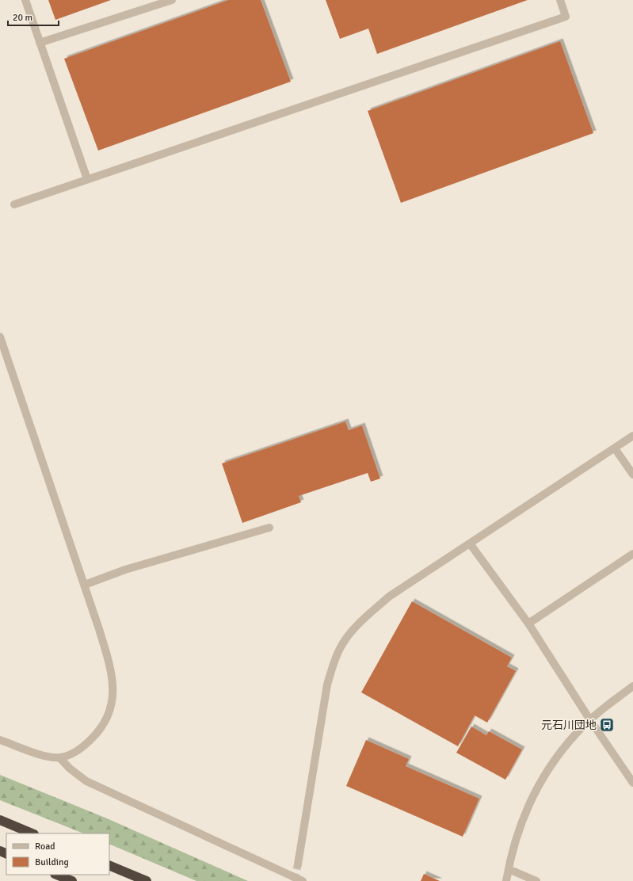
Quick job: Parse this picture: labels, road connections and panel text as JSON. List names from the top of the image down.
{
  "places": {
    "bus stop": ["元石川団地"]
  },
  "legend": ["Road", "Building"],
  "scale_bar": "20 m"
}
